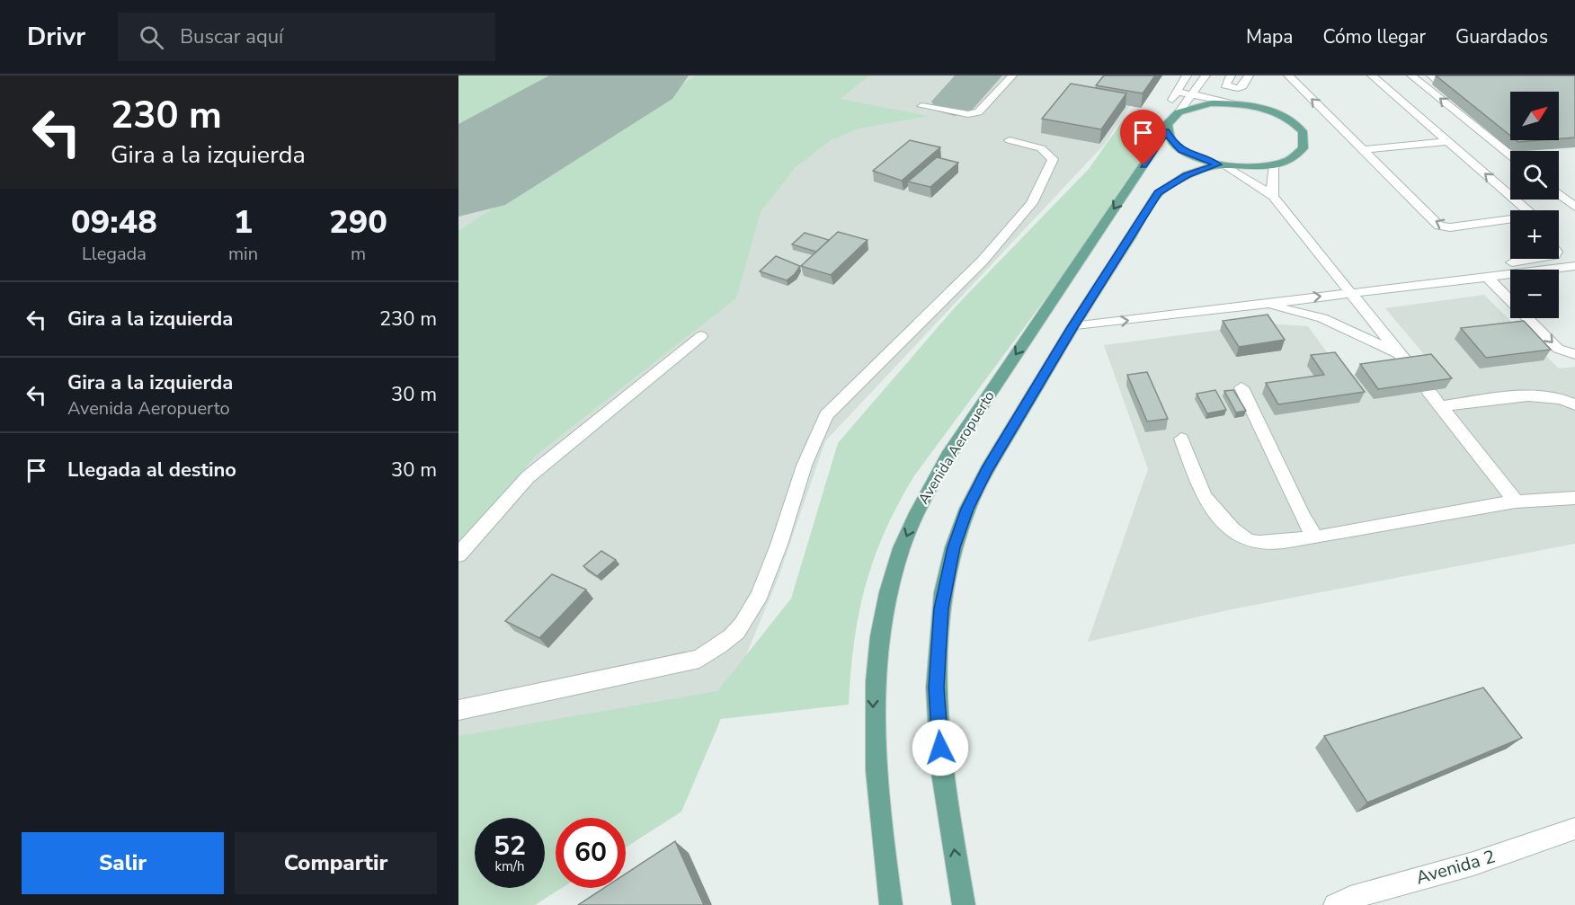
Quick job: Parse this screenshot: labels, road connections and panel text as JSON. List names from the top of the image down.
{
  "streets": {
    "main road": ["Avenida Aeropuerto"],
    "street": ["Avenida 2"]
  },
  "north": "top right",
  "page": {
    "header": "Drivr",
    "search": "Buscar aquí",
    "nav": ["Mapa", "Cómo llegar", "Guardados"],
    "turn": ["230 m", "Gira a la izquierda"],
    "map_buttons": ["+", "−"],
    "eta": [
      "09:48",
      "Llegada",
      "1",
      "min",
      "290",
      "m"
    ],
    "list": [
      {
        "name": "Gira a la izquierda",
        "value": "230 m"
      },
      {
        "name": "Gira a la izquierda",
        "note": "Avenida Aeropuerto",
        "value": "30 m"
      },
      {
        "name": "Llegada al destino",
        "value": "30 m"
      }
    ],
    "speed": "52 km/h",
    "limit": "60",
    "buttons": ["Salir", "Compartir"]
  }
}
